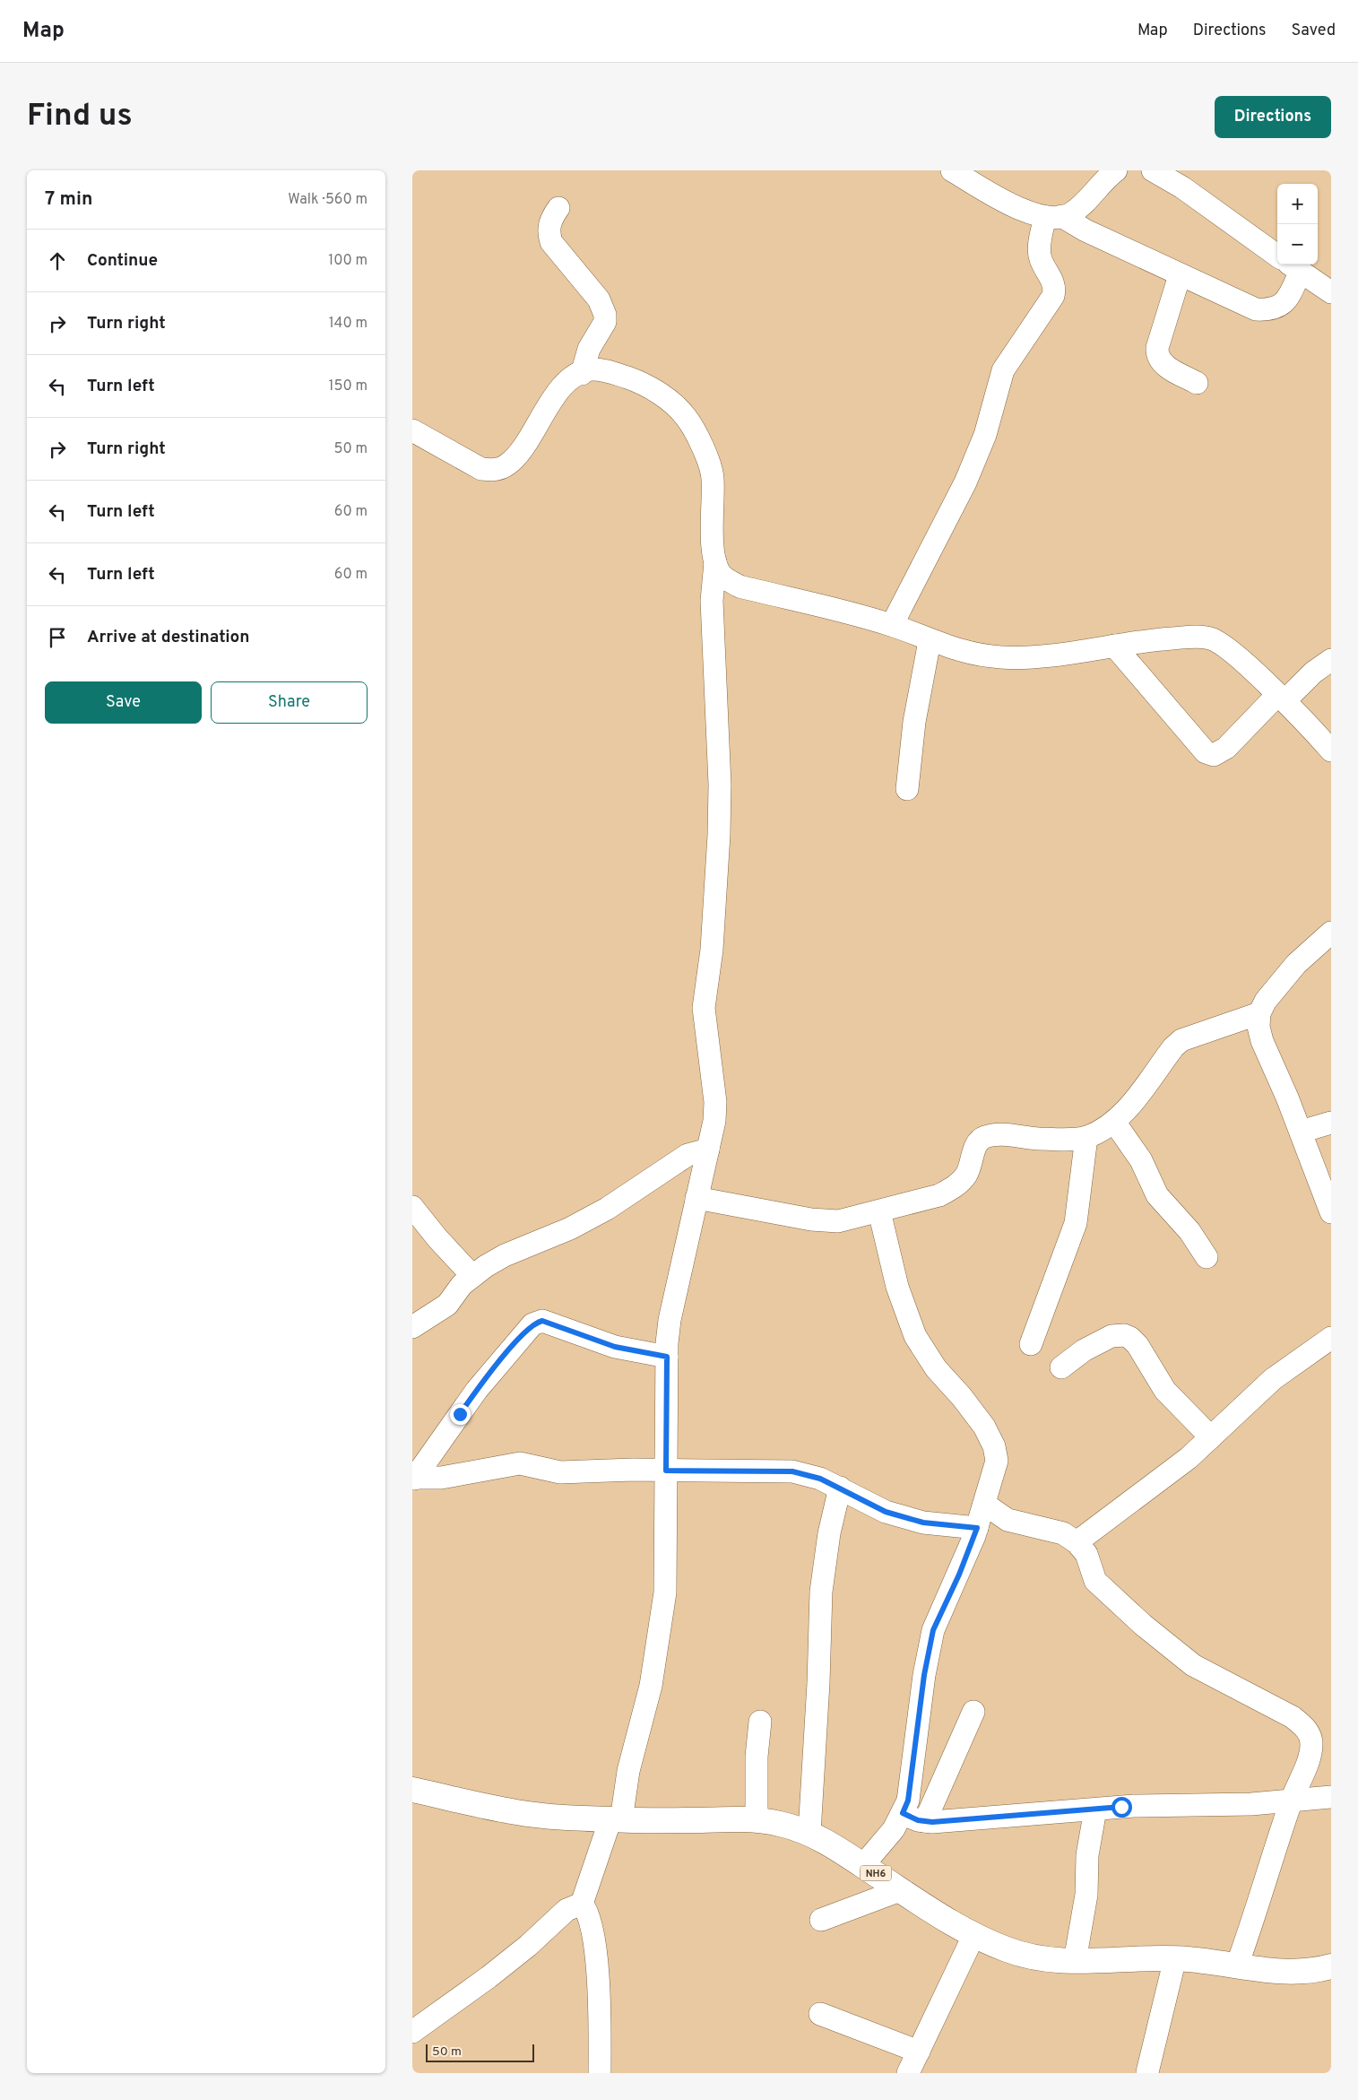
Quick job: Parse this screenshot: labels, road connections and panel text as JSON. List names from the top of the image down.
{
  "streets": {
    "highway": ["NH6"]
  },
  "scale_bar": "50 m",
  "page": {
    "header": "Map",
    "nav": ["Map", "Directions", "Saved"],
    "buttons": [
      "Directions",
      ["Save", "Share"]
    ],
    "title": "Find us",
    "heading": ["7 min", "Walk · 560 m"],
    "map_buttons": ["+", "−"],
    "list": [
      ["Continue", "100 m"],
      ["Turn right", "140 m"],
      ["Turn left", "150 m"],
      ["Turn right", "50 m"],
      ["Turn left", "60 m"],
      ["Turn left", "60 m"],
      "Arrive at destination"
    ],
    "scale": "50 m"
  }
}
